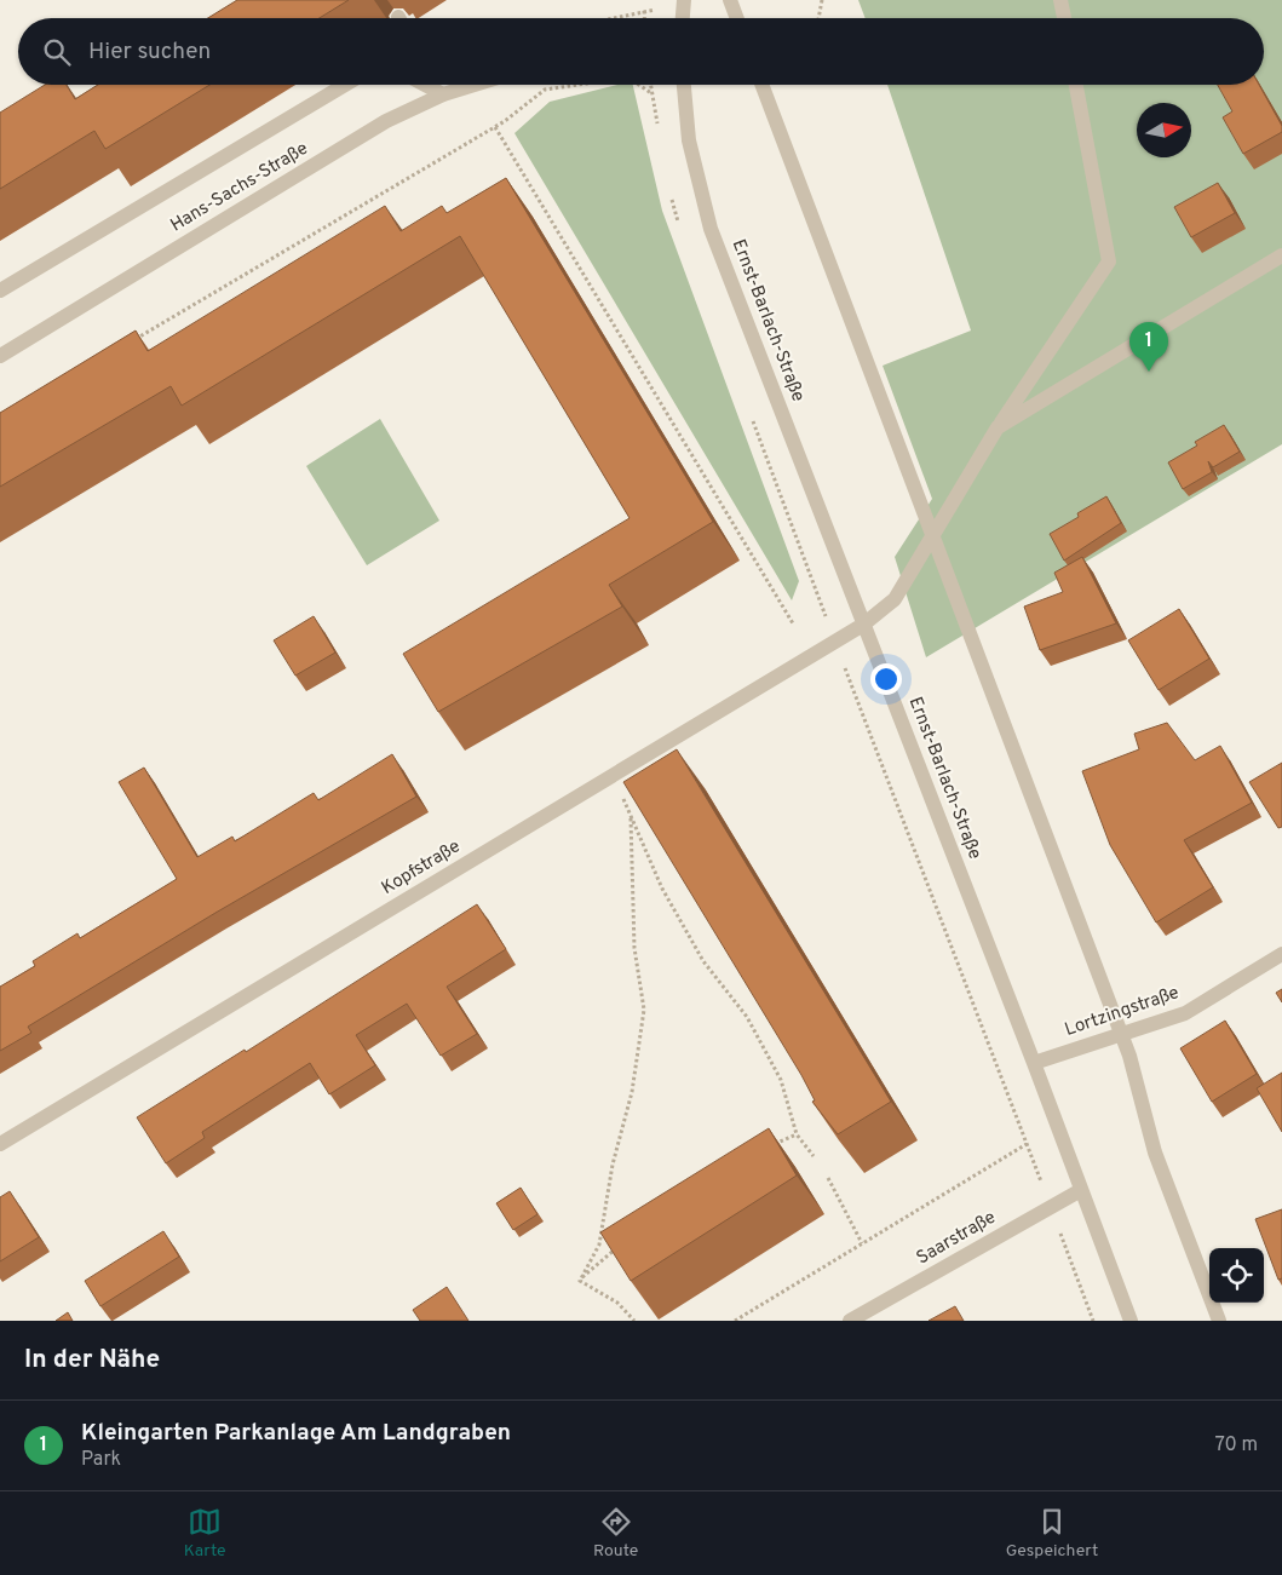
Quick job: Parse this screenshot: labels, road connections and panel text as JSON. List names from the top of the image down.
{
  "streets": {
    "street": [
      "Hans-Sachs-Straße",
      "Ernst-Barlach-Straße",
      "Kopfstraße",
      "Lortzingstraße",
      "Saarstraße"
    ]
  },
  "crossings": [
    ["Ernst-Barlach-Straße", "Kopfstraße"],
    ["Ernst-Barlach-Straße", "Lortzingstraße"],
    ["Ernst-Barlach-Straße", "Saarstraße"]
  ],
  "north": "right",
  "page": {
    "search": "Hier suchen",
    "pins": "1",
    "heading": "In der Nähe",
    "list": [
      {
        "mark": "1",
        "name": "Kleingarten Parkanlage Am Landgraben",
        "note": "Park",
        "value": "70 m"
      }
    ],
    "nav": ["Karte", "Route", "Gespeichert"]
  }
}
